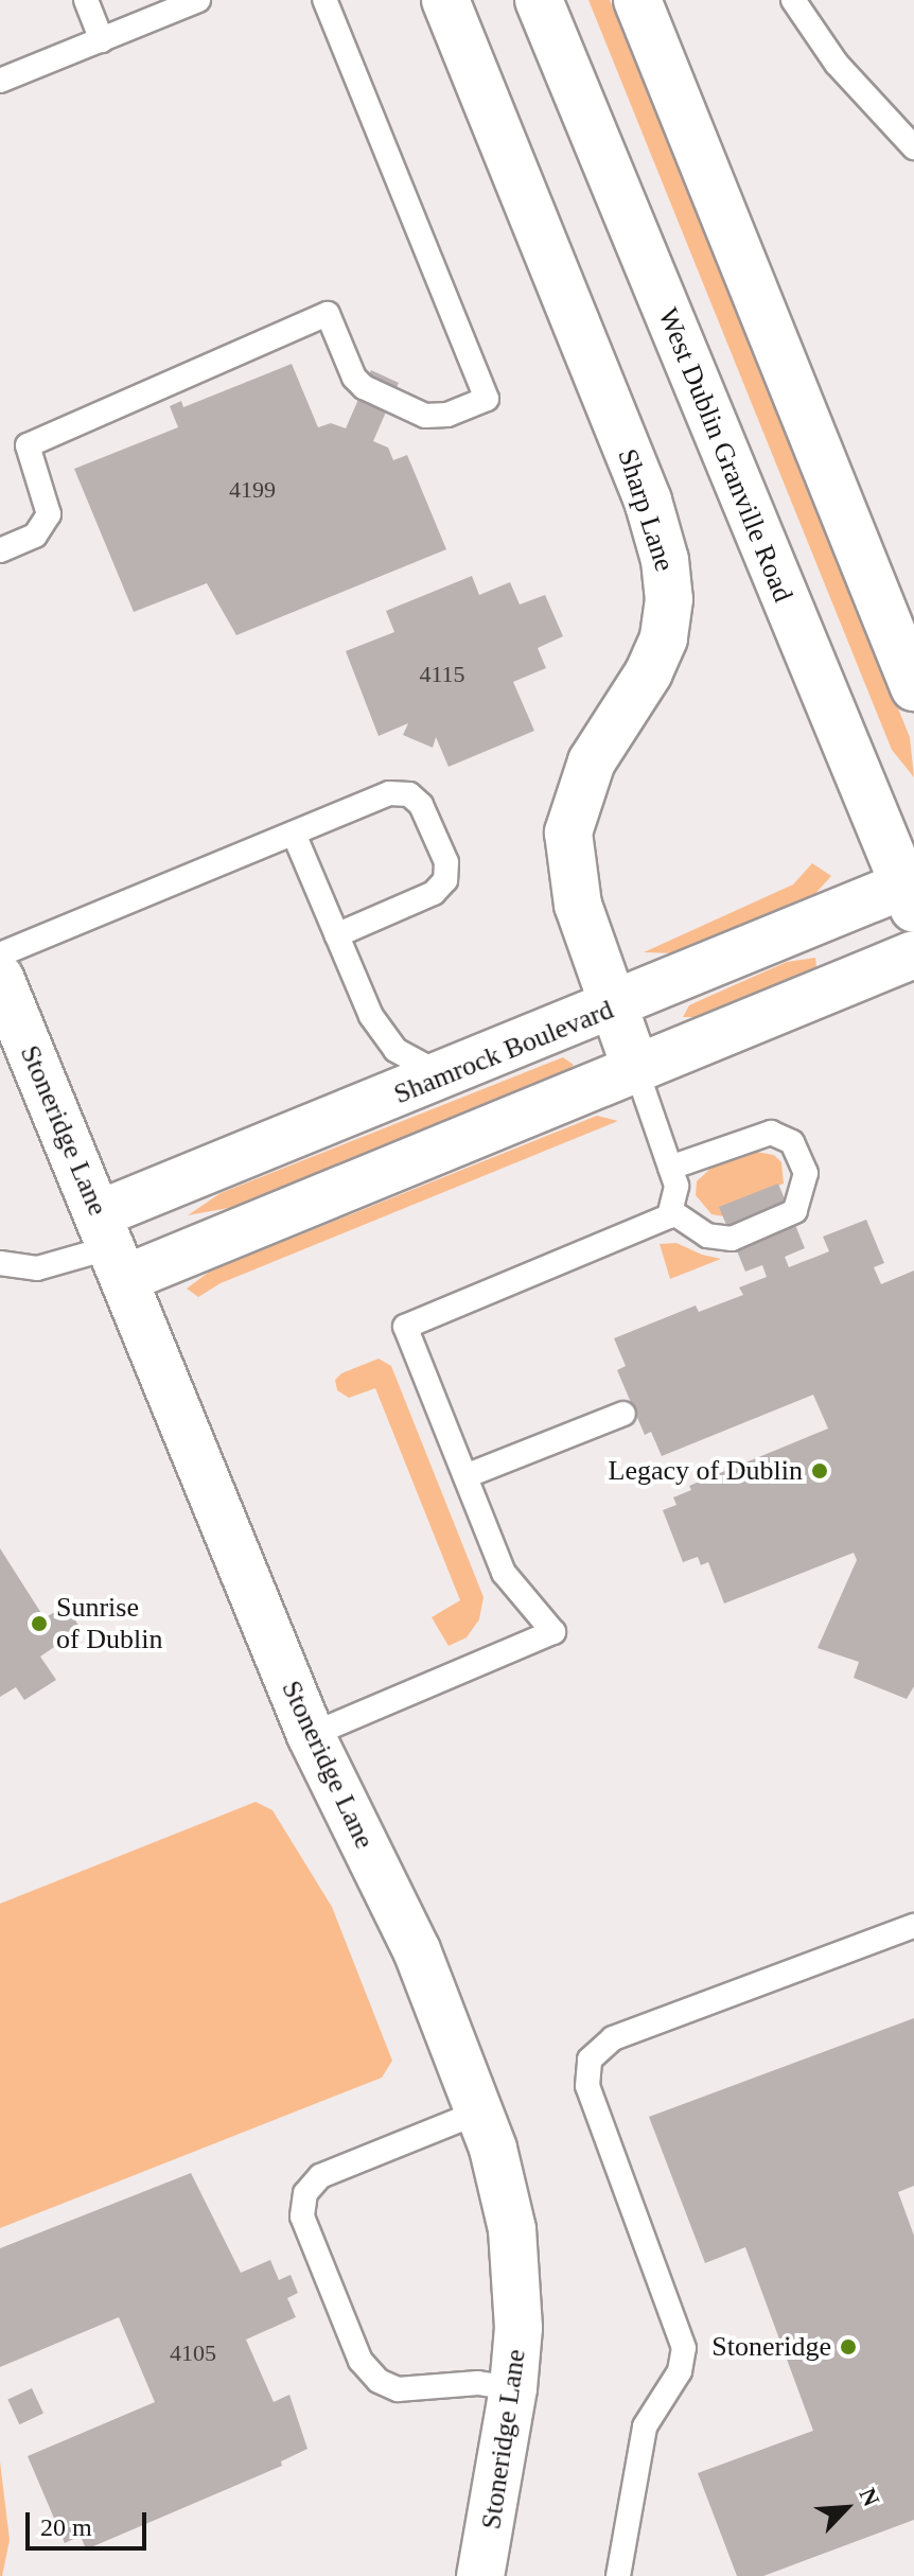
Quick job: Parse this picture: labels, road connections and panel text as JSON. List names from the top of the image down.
{
  "streets": {
    "street": [
      "West Dublin Granville Road",
      "Sharp Lane",
      "Shamrock Boulevard",
      "Stoneridge Lane"
    ]
  },
  "crossings": [
    ["West Dublin Granville Road", "Shamrock Boulevard"],
    ["Sharp Lane", "Shamrock Boulevard"],
    ["Shamrock Boulevard", "Stoneridge Lane"]
  ],
  "places": ["Legacy of Dublin", "Sunrise of Dublin", "Stoneridge"],
  "house_numbers": ["4199", "4115", "4105"],
  "scale_bar": "20 m",
  "north": "top right"
}
